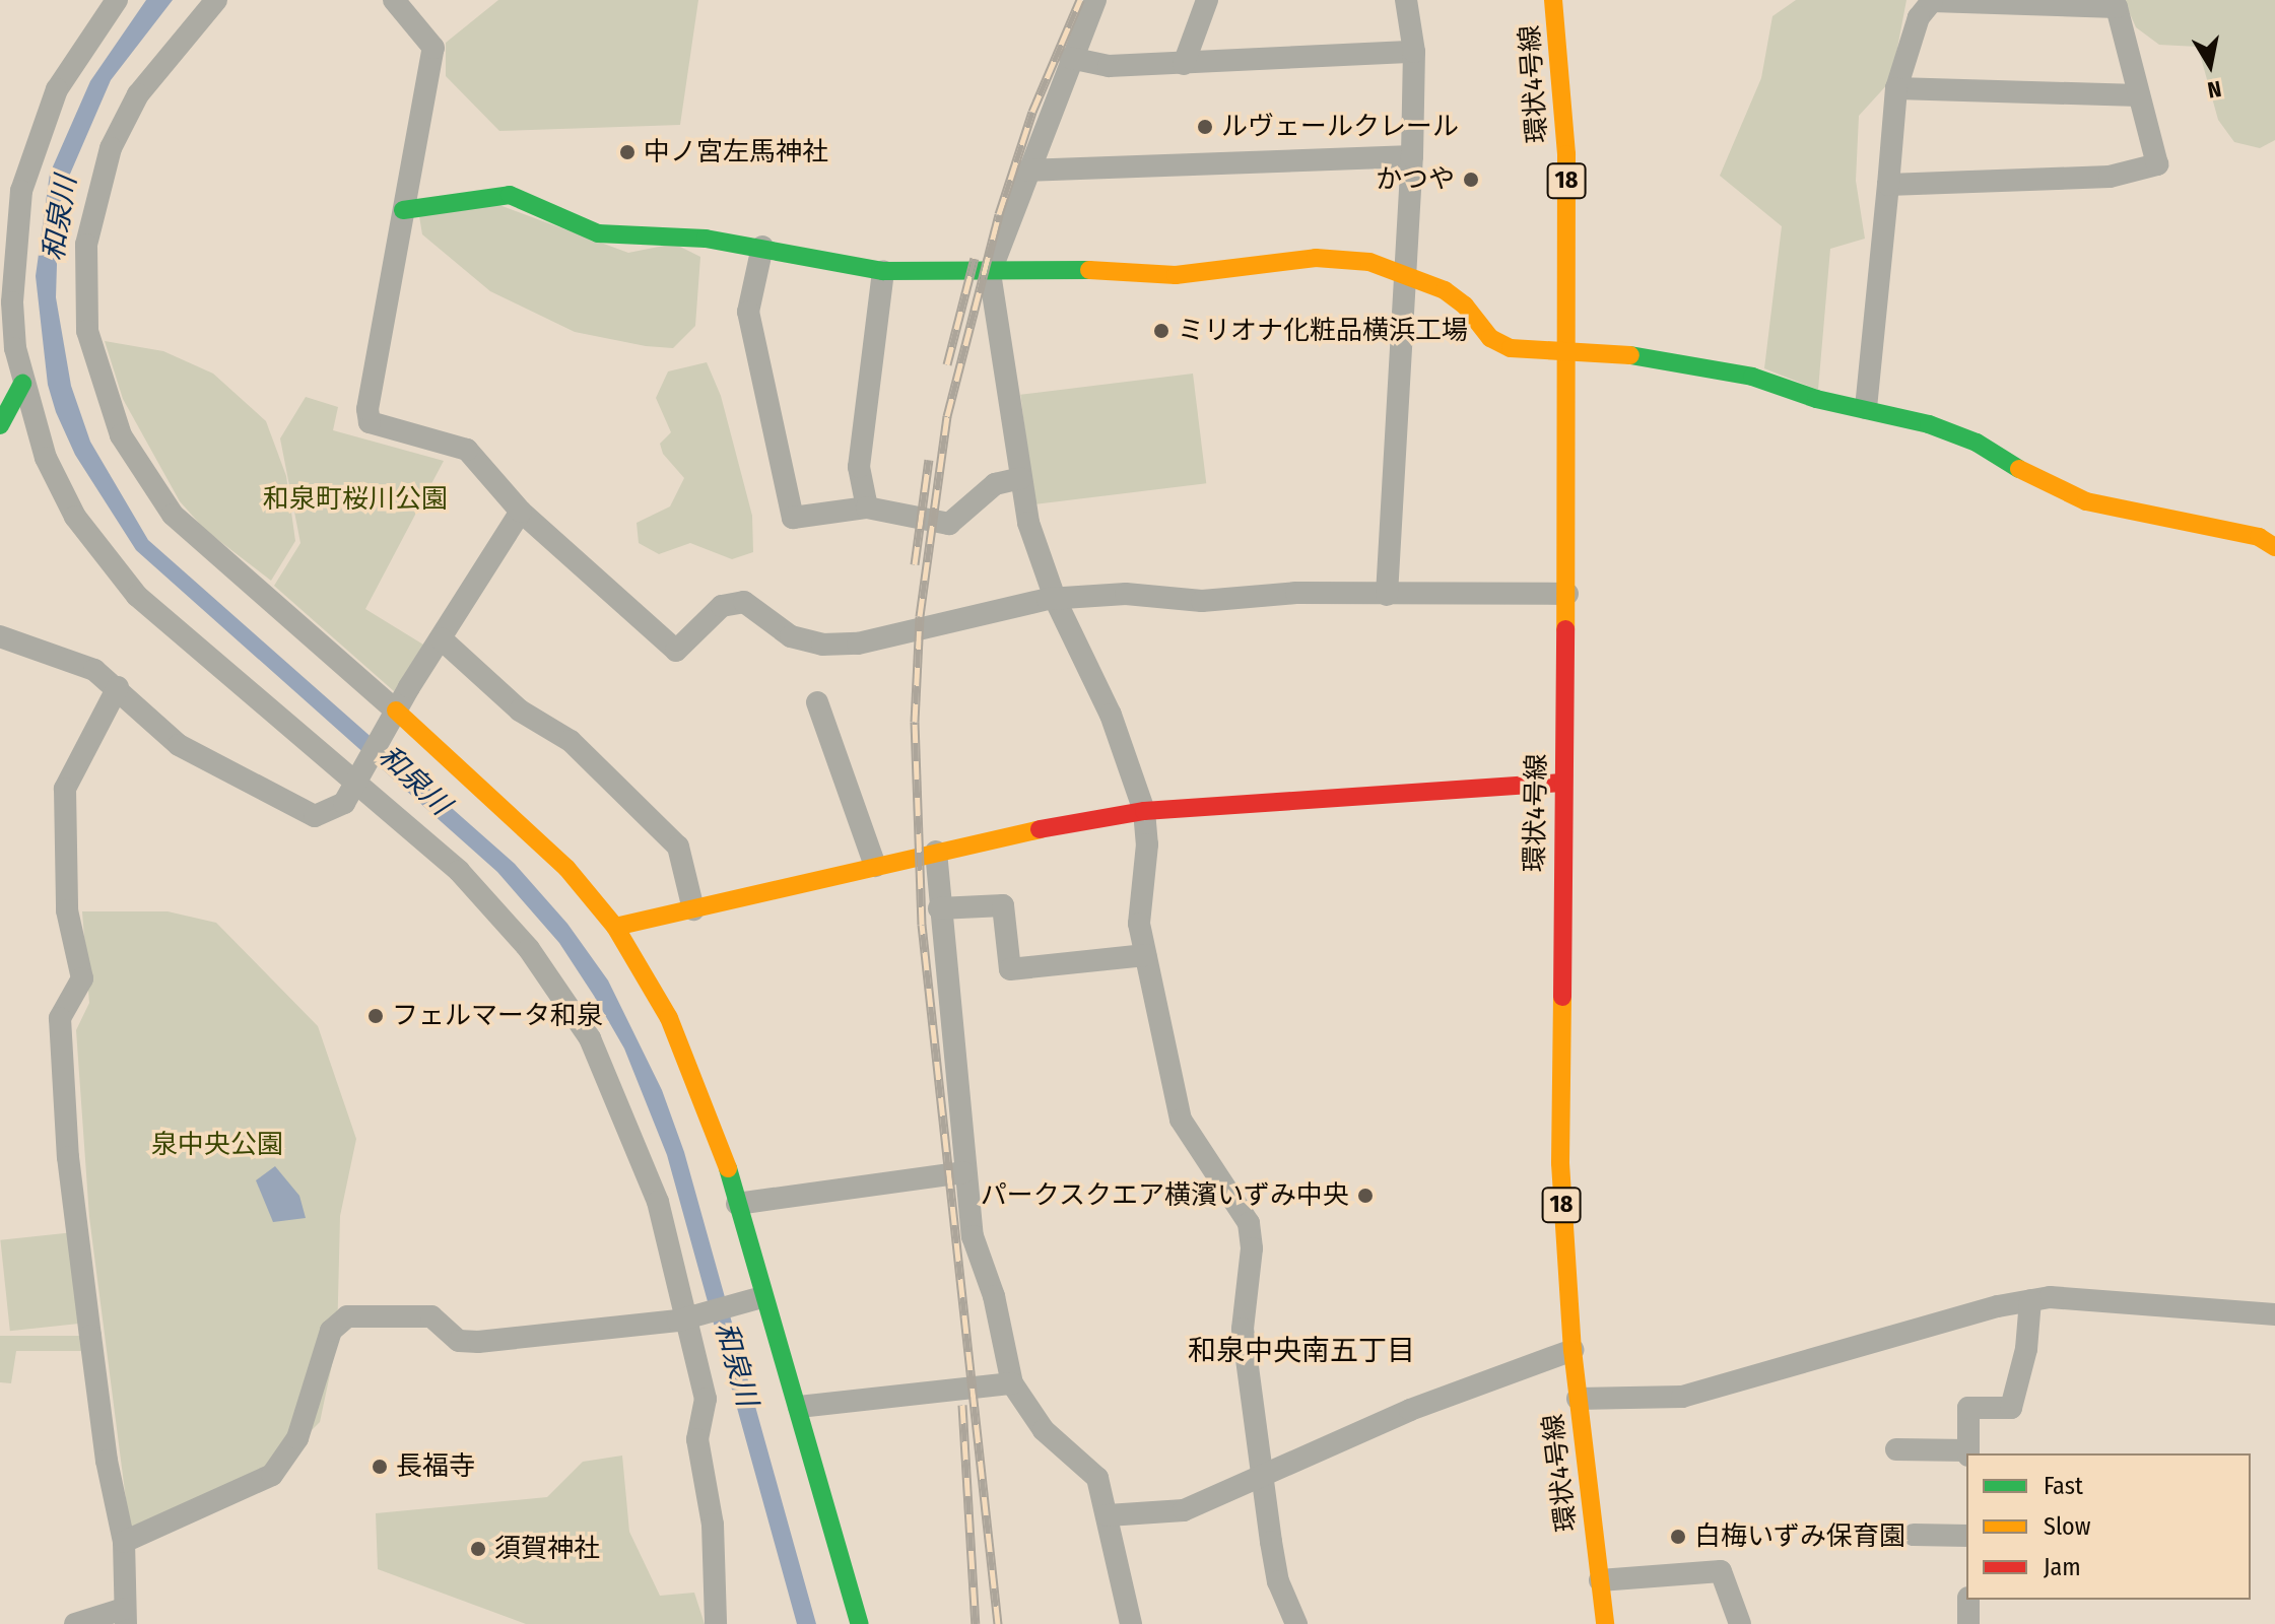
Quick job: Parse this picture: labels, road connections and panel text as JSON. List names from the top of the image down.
{
  "streets": {
    "street": ["環状4号線", "18"]
  },
  "districts": ["和泉中央南五丁目"],
  "water": ["和泉川"],
  "parks": ["和泉町桜川公園", "泉中央公園"],
  "places": [
    "ルヴェールクレール",
    "中ノ宮左馬神社",
    "かつや",
    "ミリオナ化粧品横浜工場",
    "フェルマータ和泉",
    "パークスクエア横濱いずみ中央",
    "長福寺",
    "白梅いずみ保育園",
    "須賀神社"
  ],
  "legend": ["Fast", "Slow", "Jam"],
  "north": "bottom"
}
